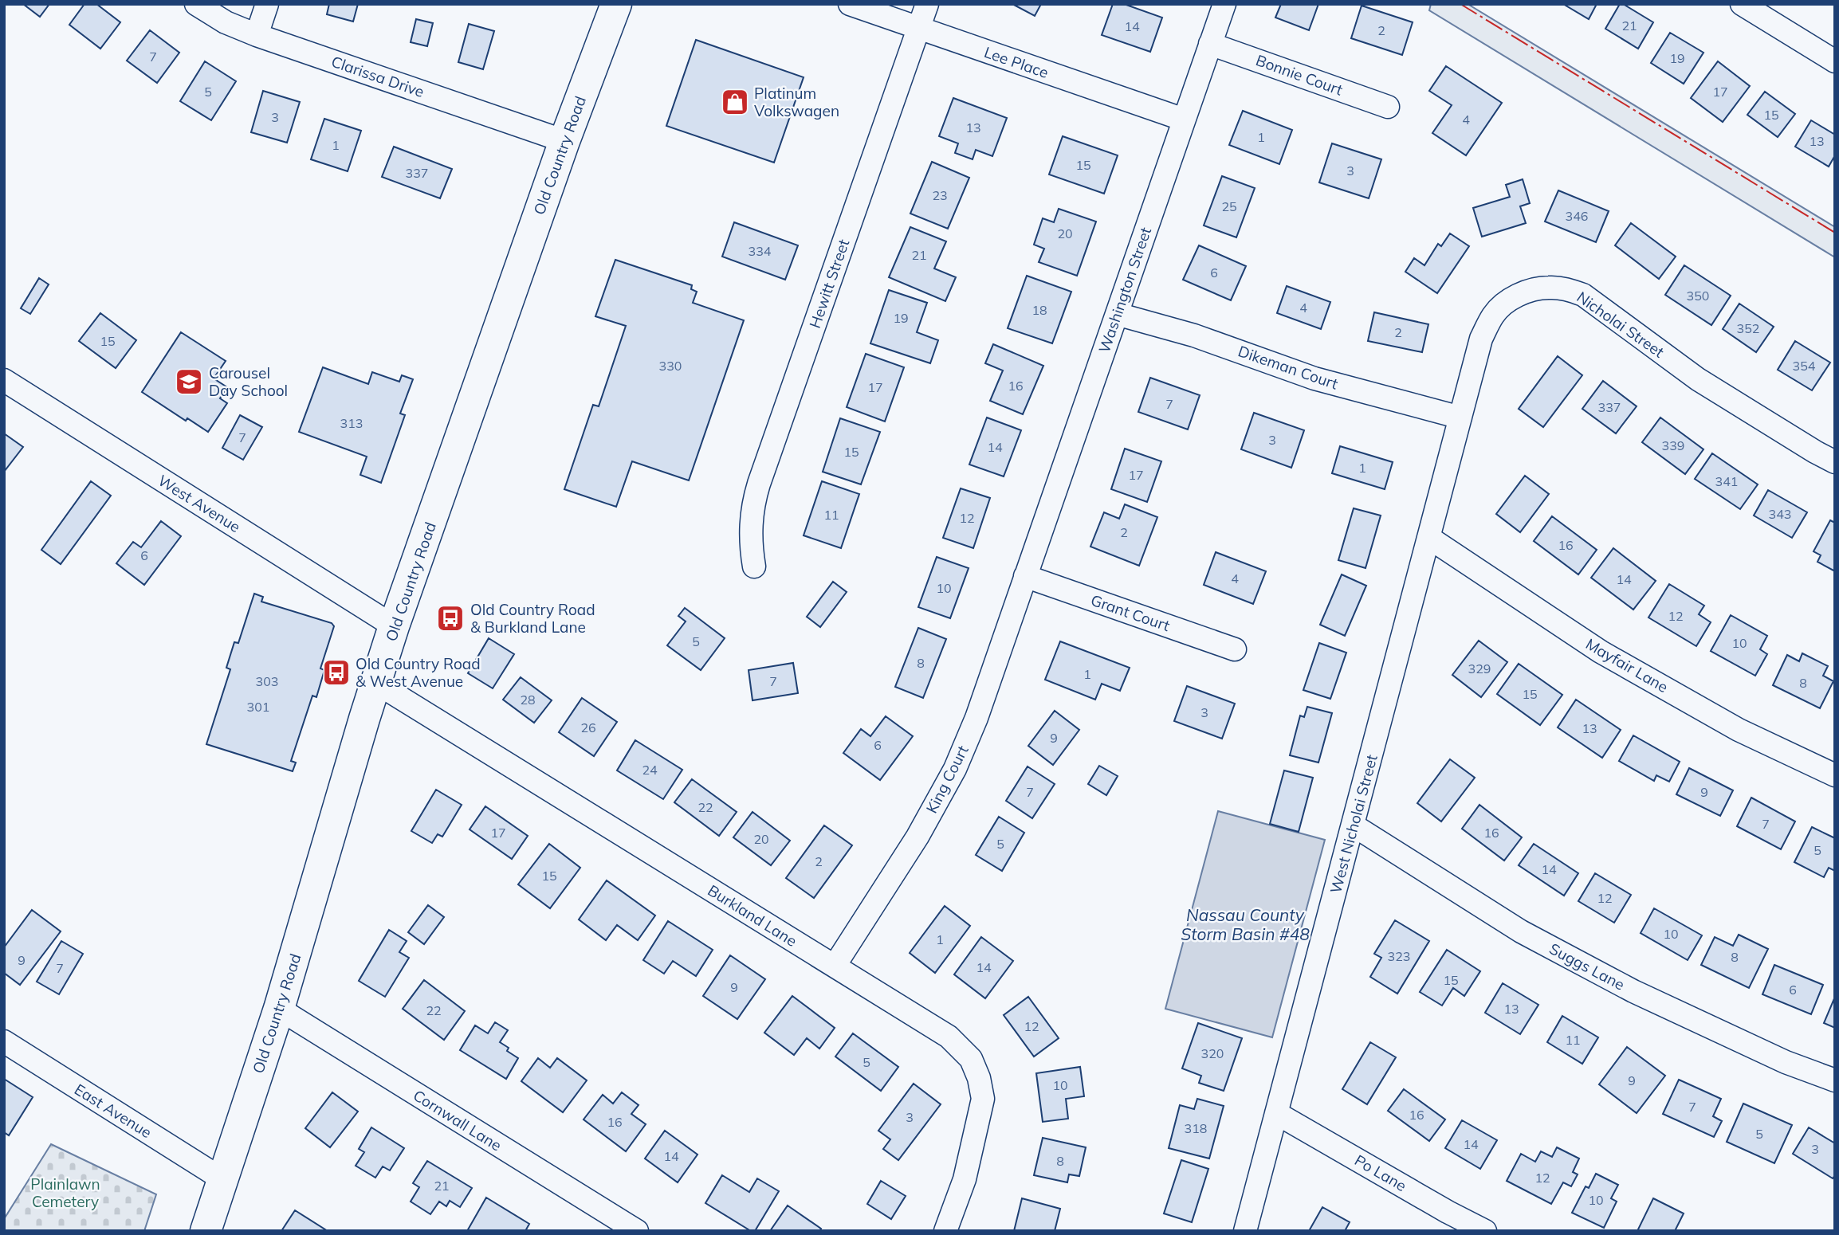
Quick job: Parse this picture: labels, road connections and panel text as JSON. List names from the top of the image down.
{
  "streets": {
    "main road": ["Old Country Road"],
    "street": [
      "Lee Place",
      "Bonnie Court",
      "Clarissa Drive",
      "Hewitt Street",
      "Washington Street",
      "Nicholai Street",
      "Dikeman Court",
      "West Avenue",
      "Grant Court",
      "Mayfair Lane",
      "King Court",
      "West Nicholai Street",
      "Burkland Lane",
      "Suggs Lane",
      "East Avenue",
      "Cornwall Lane",
      "Po Lane"
    ]
  },
  "crossings": [
    ["Lee Place", "Hewitt Street"],
    ["Lee Place", "Washington Street"],
    ["Bonnie Court", "Washington Street"],
    ["Clarissa Drive", "Old Country Road"],
    ["Old Country Road", "West Avenue"],
    ["Old Country Road", "Burkland Lane"],
    ["Old Country Road", "East Avenue"],
    ["Old Country Road", "Cornwall Lane"],
    ["Washington Street", "Dikeman Court"],
    ["Washington Street", "Grant Court"],
    ["Washington Street", "King Court"],
    ["Nicholai Street", "Dikeman Court"],
    ["Nicholai Street", "West Nicholai Street"],
    ["Dikeman Court", "West Nicholai Street"],
    ["Grant Court", "King Court"],
    ["Mayfair Lane", "West Nicholai Street"],
    ["King Court", "Burkland Lane"],
    ["West Nicholai Street", "Suggs Lane"],
    ["West Nicholai Street", "Po Lane"]
  ],
  "water": ["Nassau County Storm Basin #48"],
  "parks": ["Plainlawn Cemetery"],
  "places": {
    "shop": ["Platinum Volkswagen"],
    "school or university": ["Carousel Day School"],
    "bus stop": ["Old Country Road & Burkland Lane", "Old Country Road & West Avenue"]
  },
  "house_numbers": [
    "21",
    "14",
    "2",
    "7",
    "19",
    "5",
    "17",
    "15",
    "3",
    "4",
    "13",
    "1",
    "13",
    "1",
    "15",
    "3",
    "337",
    "23",
    "25",
    "346",
    "20",
    "334",
    "21",
    "6",
    "350",
    "4",
    "18",
    "19",
    "352",
    "2",
    "15",
    "330",
    "354",
    "16",
    "17",
    "7",
    "337",
    "313",
    "7",
    "3",
    "339",
    "14",
    "15",
    "1",
    "17",
    "341",
    "343",
    "11",
    "12",
    "2",
    "16",
    "6",
    "4",
    "14",
    "10",
    "12",
    "5",
    "10",
    "8",
    "329",
    "1",
    "303",
    "7",
    "8",
    "15",
    "28",
    "301",
    "3",
    "26",
    "13",
    "9",
    "6",
    "24",
    "7",
    "9",
    "22",
    "7",
    "17",
    "16",
    "20",
    "5",
    "5",
    "2",
    "14",
    "15",
    "12",
    "10",
    "1",
    "323",
    "8",
    "9",
    "14",
    "7",
    "15",
    "9",
    "6",
    "13",
    "22",
    "12",
    "11",
    "320",
    "5",
    "9",
    "10",
    "7",
    "16",
    "3",
    "16",
    "318",
    "5",
    "14",
    "3",
    "14",
    "8",
    "12",
    "21",
    "10"
  ]
}
